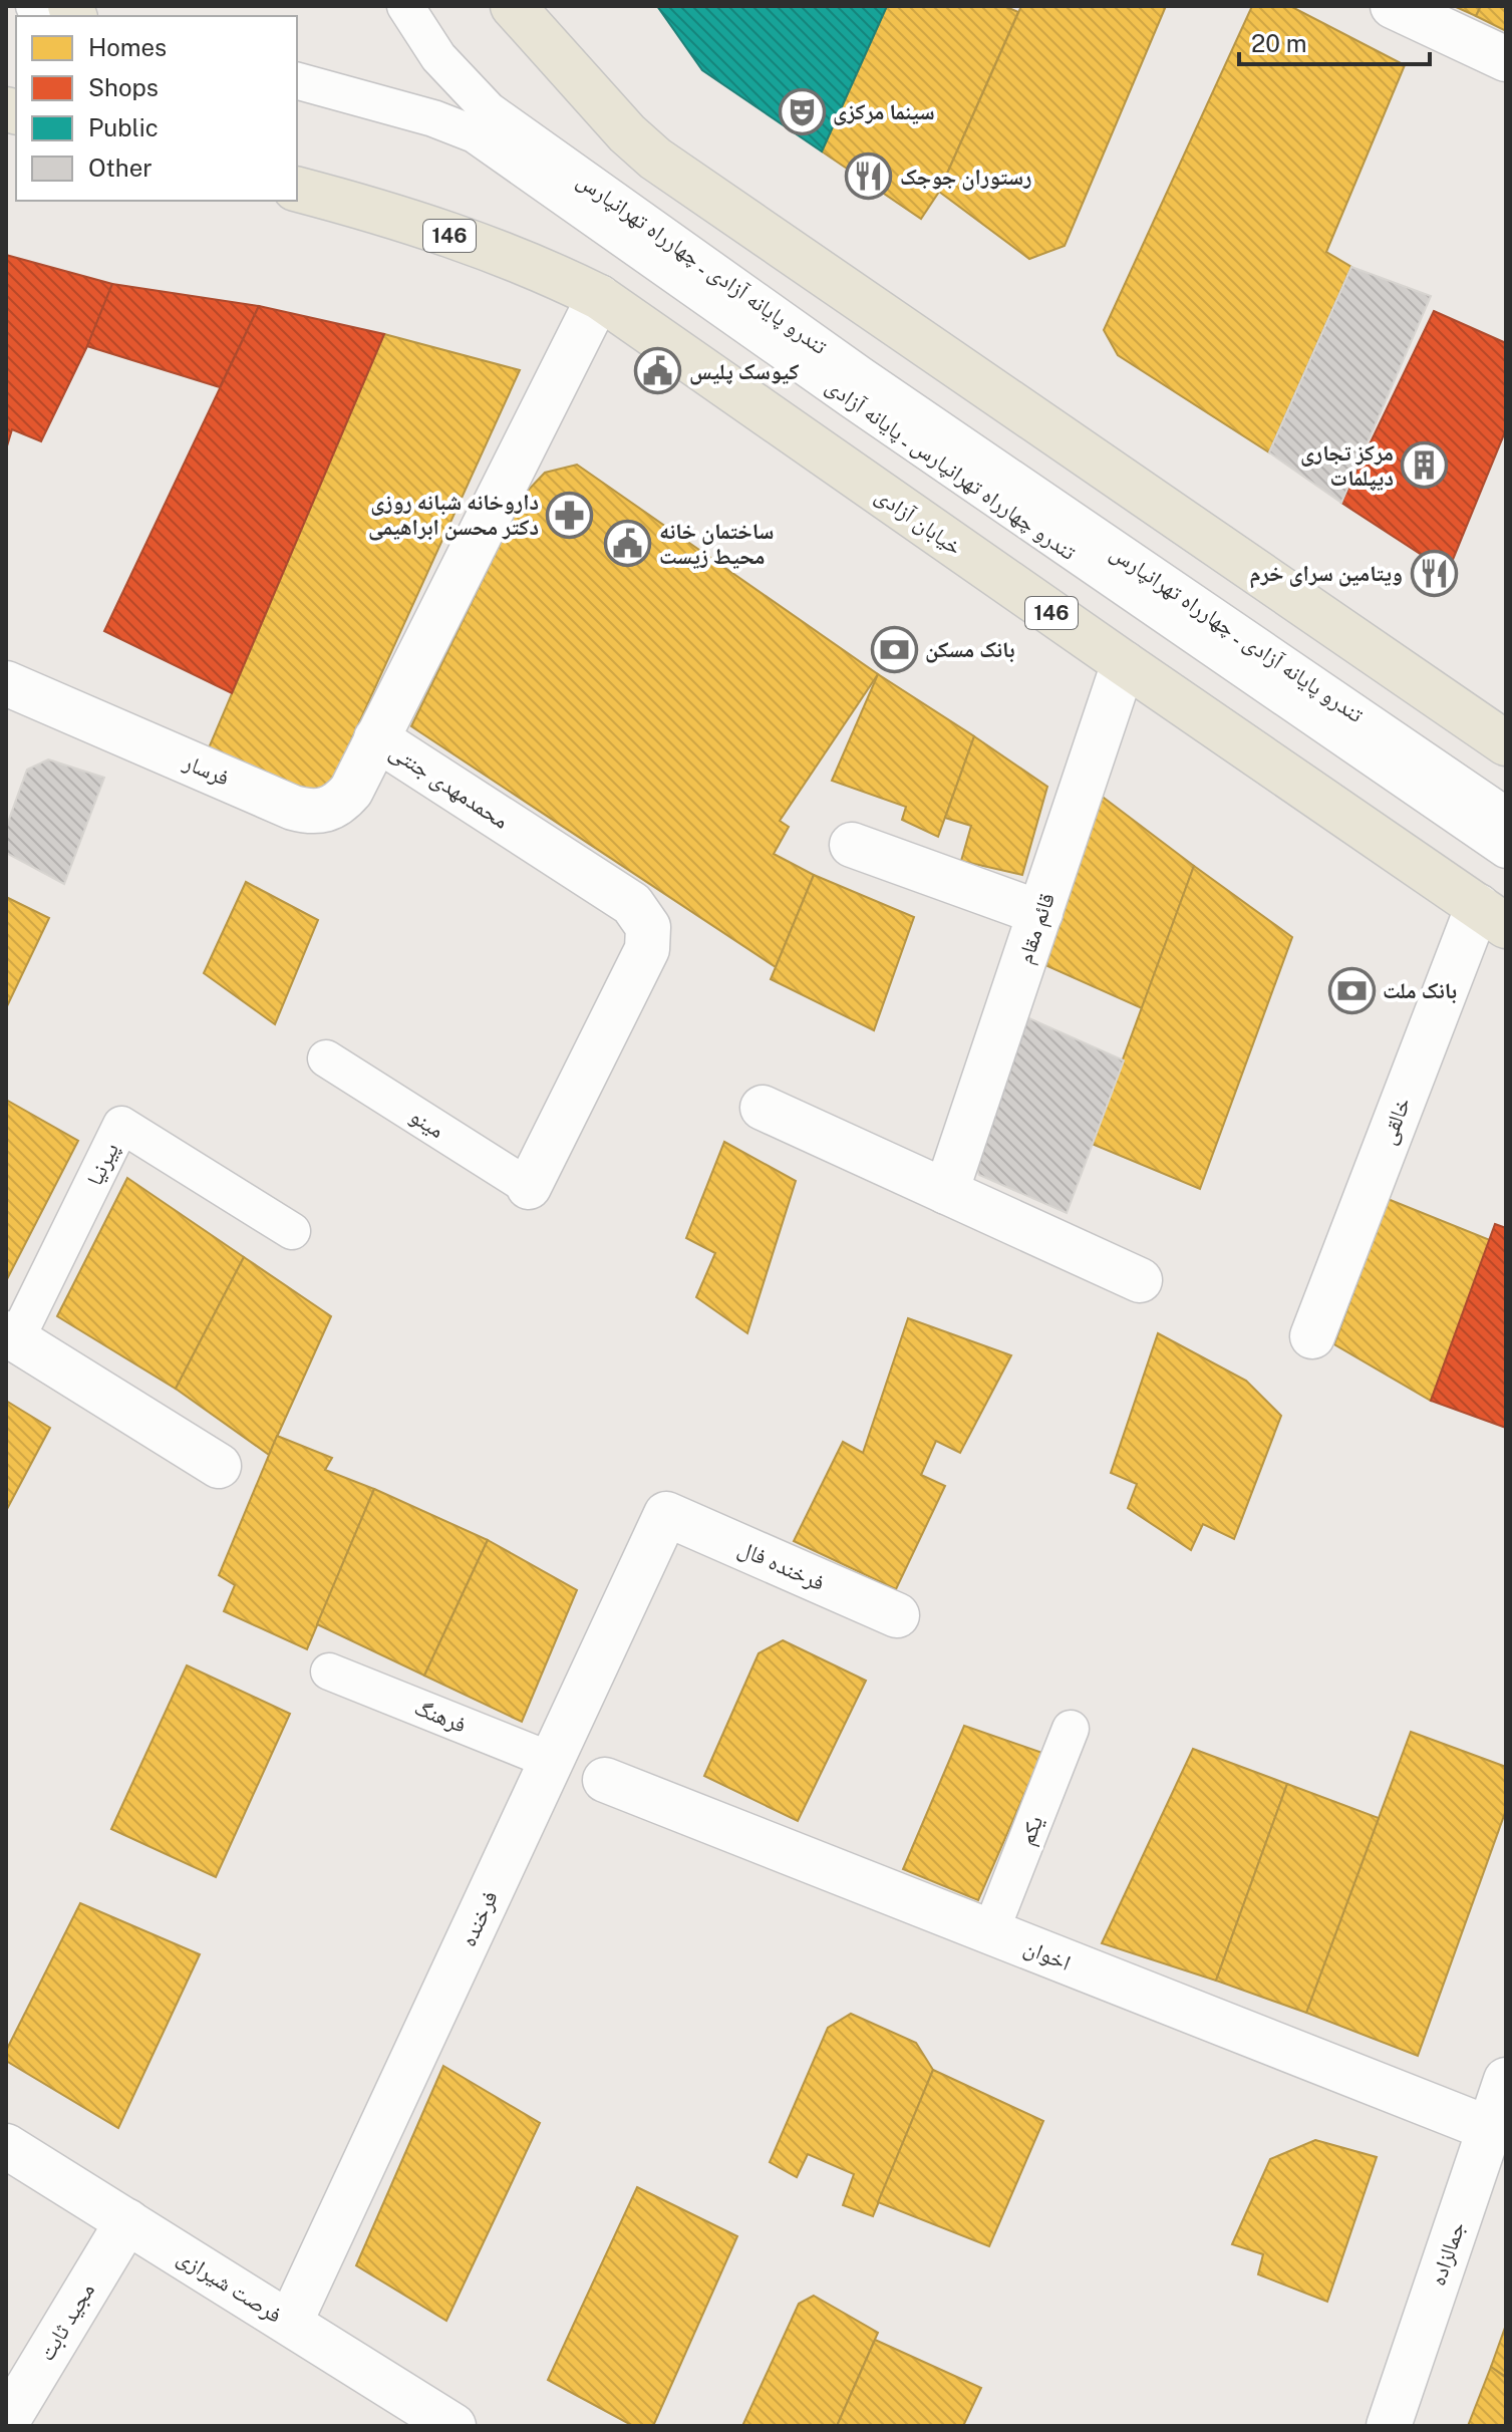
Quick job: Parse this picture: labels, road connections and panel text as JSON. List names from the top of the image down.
{
  "streets": {
    "main road": ["146", "خیابان آزادی"],
    "street": [
      "فرسار",
      "محمدمهدی جنتی",
      "قائم مقام",
      "خالقی",
      "پیرنیا",
      "فرخنده فال",
      "فرخنده",
      "اخوان",
      "جمالزاده",
      "فرصت شیرازی",
      "مجید ثابت"
    ],
    "lane": [
      "تندرو پایانه آزادی ـ چهارراه تهرانپارس",
      "تندرو چهارراه تهرانپارس ـ پایانه آزادی",
      "مینو",
      "فرهنگ",
      "یکم"
    ]
  },
  "crossings": [
    ["خیابان آزادی", "محمدمهدی جنتی"],
    ["خیابان آزادی", "قائم مقام"],
    ["خیابان آزادی", "خالقی"],
    ["فرسار", "محمدمهدی جنتی"],
    ["محمدمهدی جنتی", "مینو"],
    ["فرخنده فال", "فرخنده"],
    ["فرهنگ", "فرخنده"],
    ["یکم", "اخوان"],
    ["فرخنده", "فرصت شیرازی"],
    ["اخوان", "جمالزاده"],
    ["فرصت شیرازی", "مجید ثابت"]
  ],
  "places": {
    "theatre": ["سینما مرکزی"],
    "restaurant": ["رستوران جوجک", "ویتامین سرای خرم"],
    "public building": ["کیوسک پلیس", "ساختمان خانه محیط زیست"],
    "building": ["مرکز تجاری دیپلمات"],
    "pharmacy": ["داروخانه شبانه روزی دکتر محسن ابراهیمی"],
    "bank": ["بانک مسکن", "بانک ملت"]
  },
  "legend": [
    "Homes",
    "Shops",
    "Public",
    "Other"
  ],
  "scale_bar": "20 m"
}
